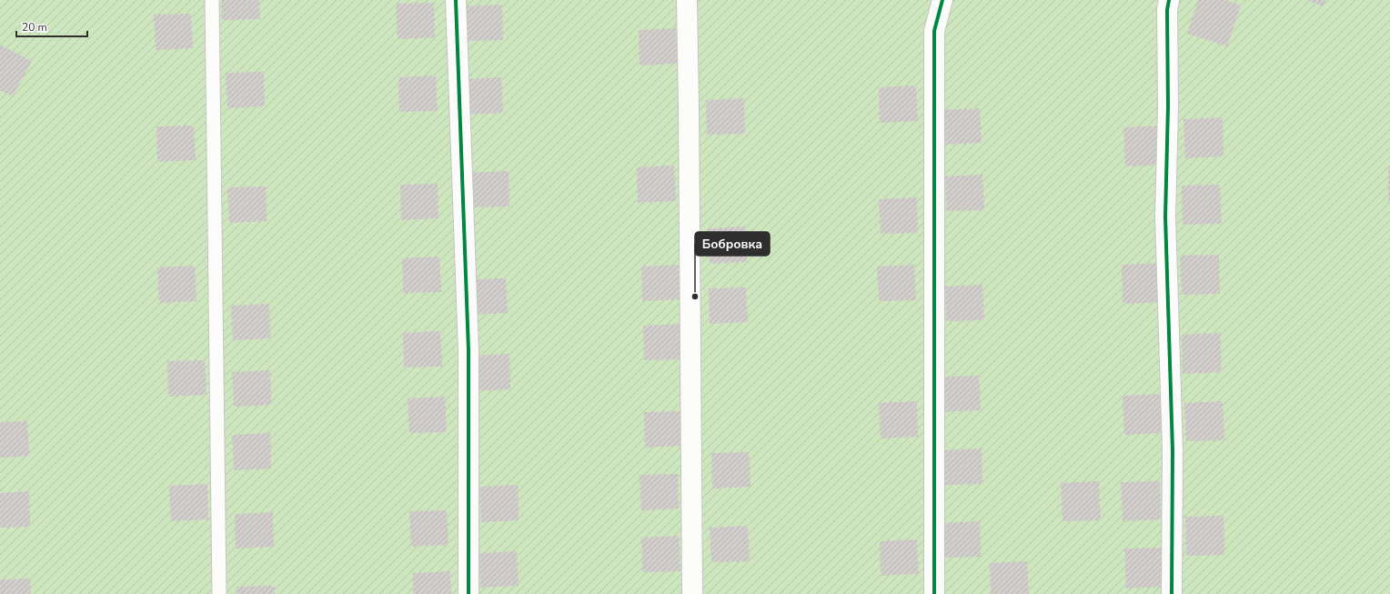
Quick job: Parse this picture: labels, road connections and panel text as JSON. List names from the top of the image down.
{
  "places": ["Бобровка"],
  "scale_bar": "20 m"
}
